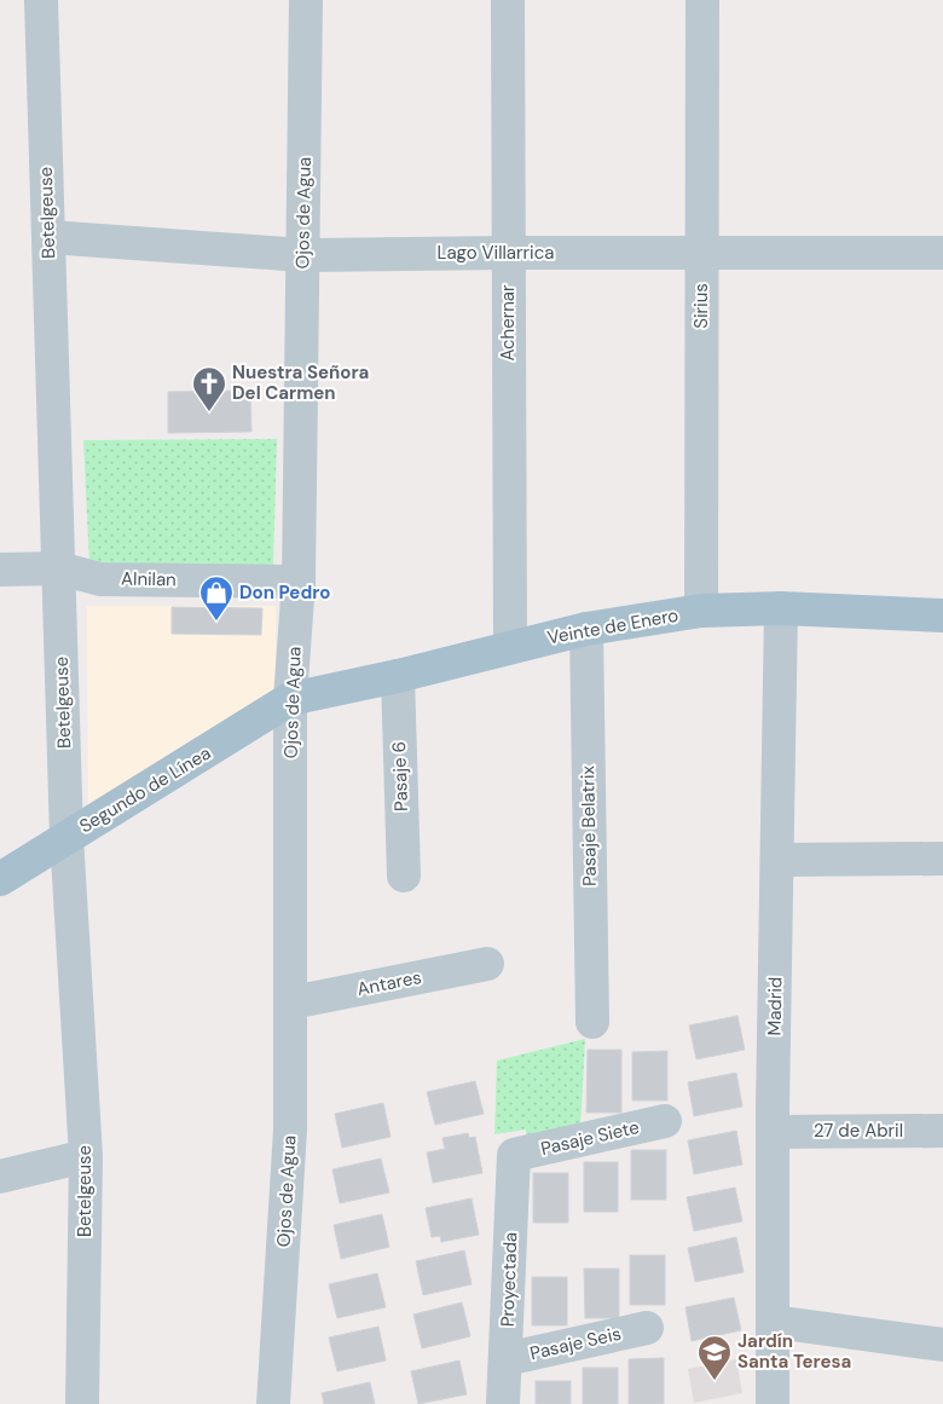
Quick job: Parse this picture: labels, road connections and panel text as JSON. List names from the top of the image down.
{
  "streets": {
    "main road": ["Veinte de Enero", "Segundo de Línea"],
    "street": [
      "Betelgeuse",
      "Ojos de Agua",
      "Lago Villarrica",
      "Sirius",
      "Achernar",
      "Alnilan",
      "Pasaje 6",
      "Pasaje Belatrix",
      "Antares",
      "Madrid",
      "27 de Abril",
      "Pasaje Siete",
      "Proyectada",
      "Pasaje Seis"
    ]
  },
  "crossings": [
    ["Betelgeuse", "Lago Villarrica"],
    ["Betelgeuse", "Alnilan"],
    ["Betelgeuse", "Segundo de Línea"],
    ["Ojos de Agua", "Lago Villarrica"],
    ["Ojos de Agua", "Alnilan"],
    ["Ojos de Agua", "Veinte de Enero"],
    ["Ojos de Agua", "Segundo de Línea"],
    ["Ojos de Agua", "Antares"],
    ["Lago Villarrica", "Sirius"],
    ["Lago Villarrica", "Achernar"],
    ["Sirius", "Veinte de Enero"],
    ["Achernar", "Veinte de Enero"],
    ["Veinte de Enero", "Pasaje 6"],
    ["Veinte de Enero", "Segundo de Línea"],
    ["Veinte de Enero", "Pasaje Belatrix"],
    ["Veinte de Enero", "Madrid"],
    ["Madrid", "27 de Abril"],
    ["Pasaje Siete", "Proyectada"],
    ["Proyectada", "Pasaje Seis"]
  ],
  "places": {
    "church": ["Nuestra Señora Del Carmen"],
    "shop": ["Don Pedro"],
    "school or university": ["Jardín Santa Teresa"]
  }
}
